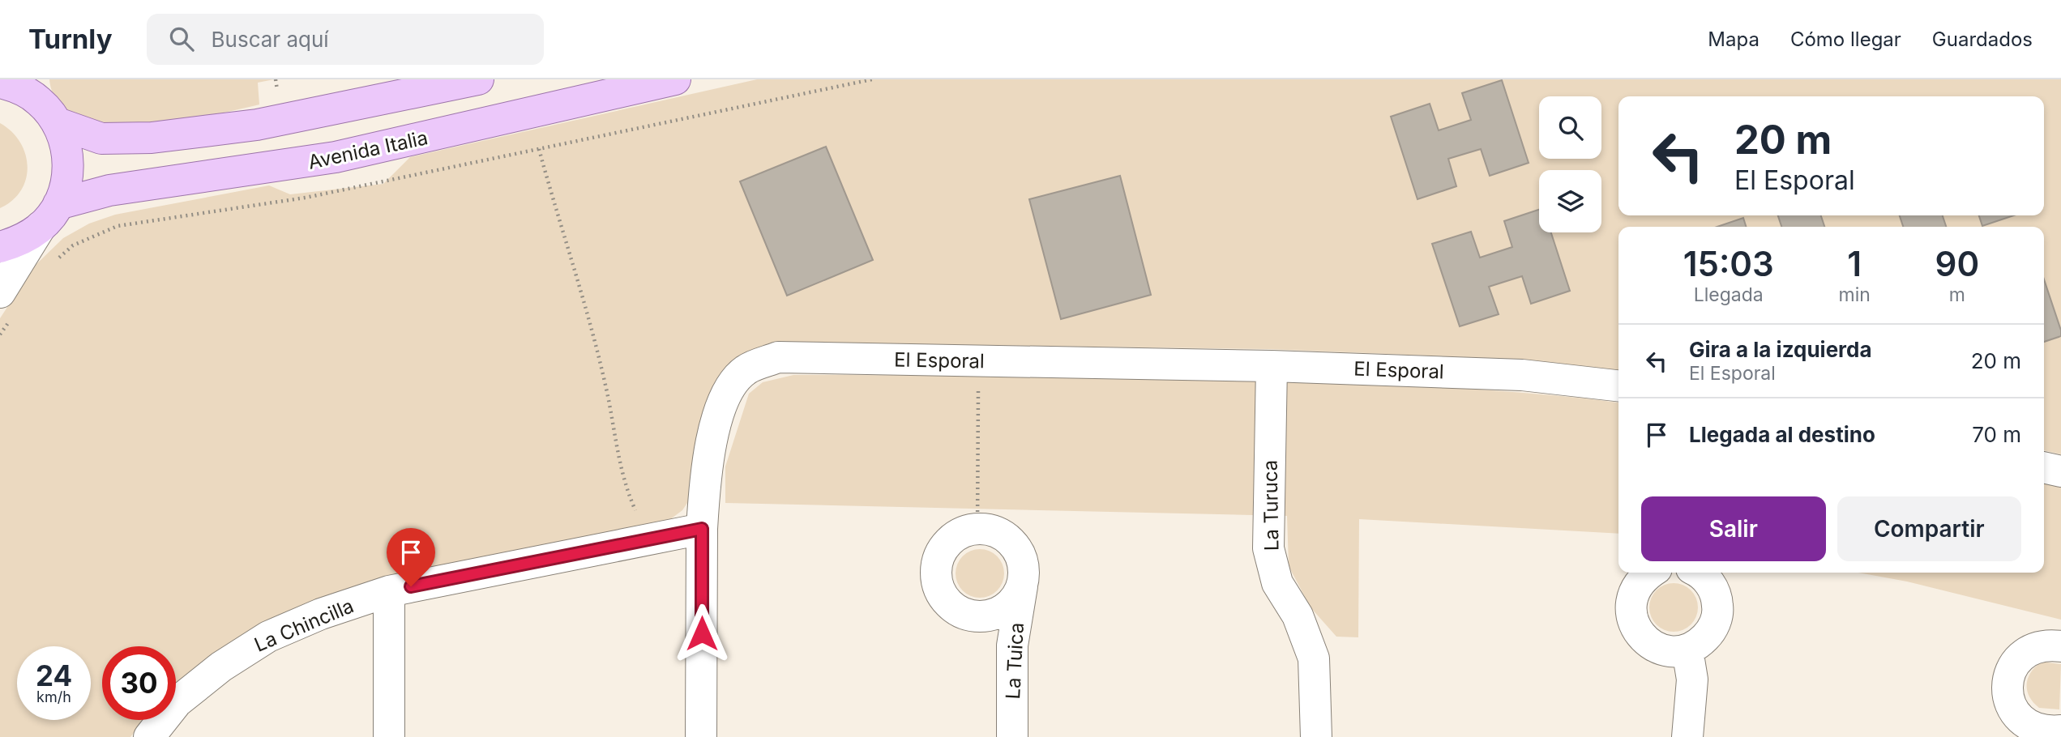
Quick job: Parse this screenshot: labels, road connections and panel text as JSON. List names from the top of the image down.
{
  "streets": {
    "main road": ["Avenida Italia"],
    "street": [
      "El Esporal",
      "La Turuca",
      "La Chincilla",
      "La Tuica"
    ]
  },
  "crossings": [
    ["El Esporal", "La Turuca"]
  ],
  "page": {
    "header": "Turnly",
    "search": "Buscar aquí",
    "nav": ["Mapa", "Cómo llegar", "Guardados"],
    "turn": ["20 m", "El Esporal"],
    "eta": [
      "15:03",
      "Llegada",
      "1",
      "min",
      "90",
      "m"
    ],
    "list": [
      {
        "name": "Gira a la izquierda",
        "note": "El Esporal",
        "value": "20 m"
      },
      {
        "name": "Llegada al destino",
        "value": "70 m"
      }
    ],
    "buttons": ["Salir", "Compartir"],
    "speed": "24 km/h",
    "limit": "30"
  }
}
